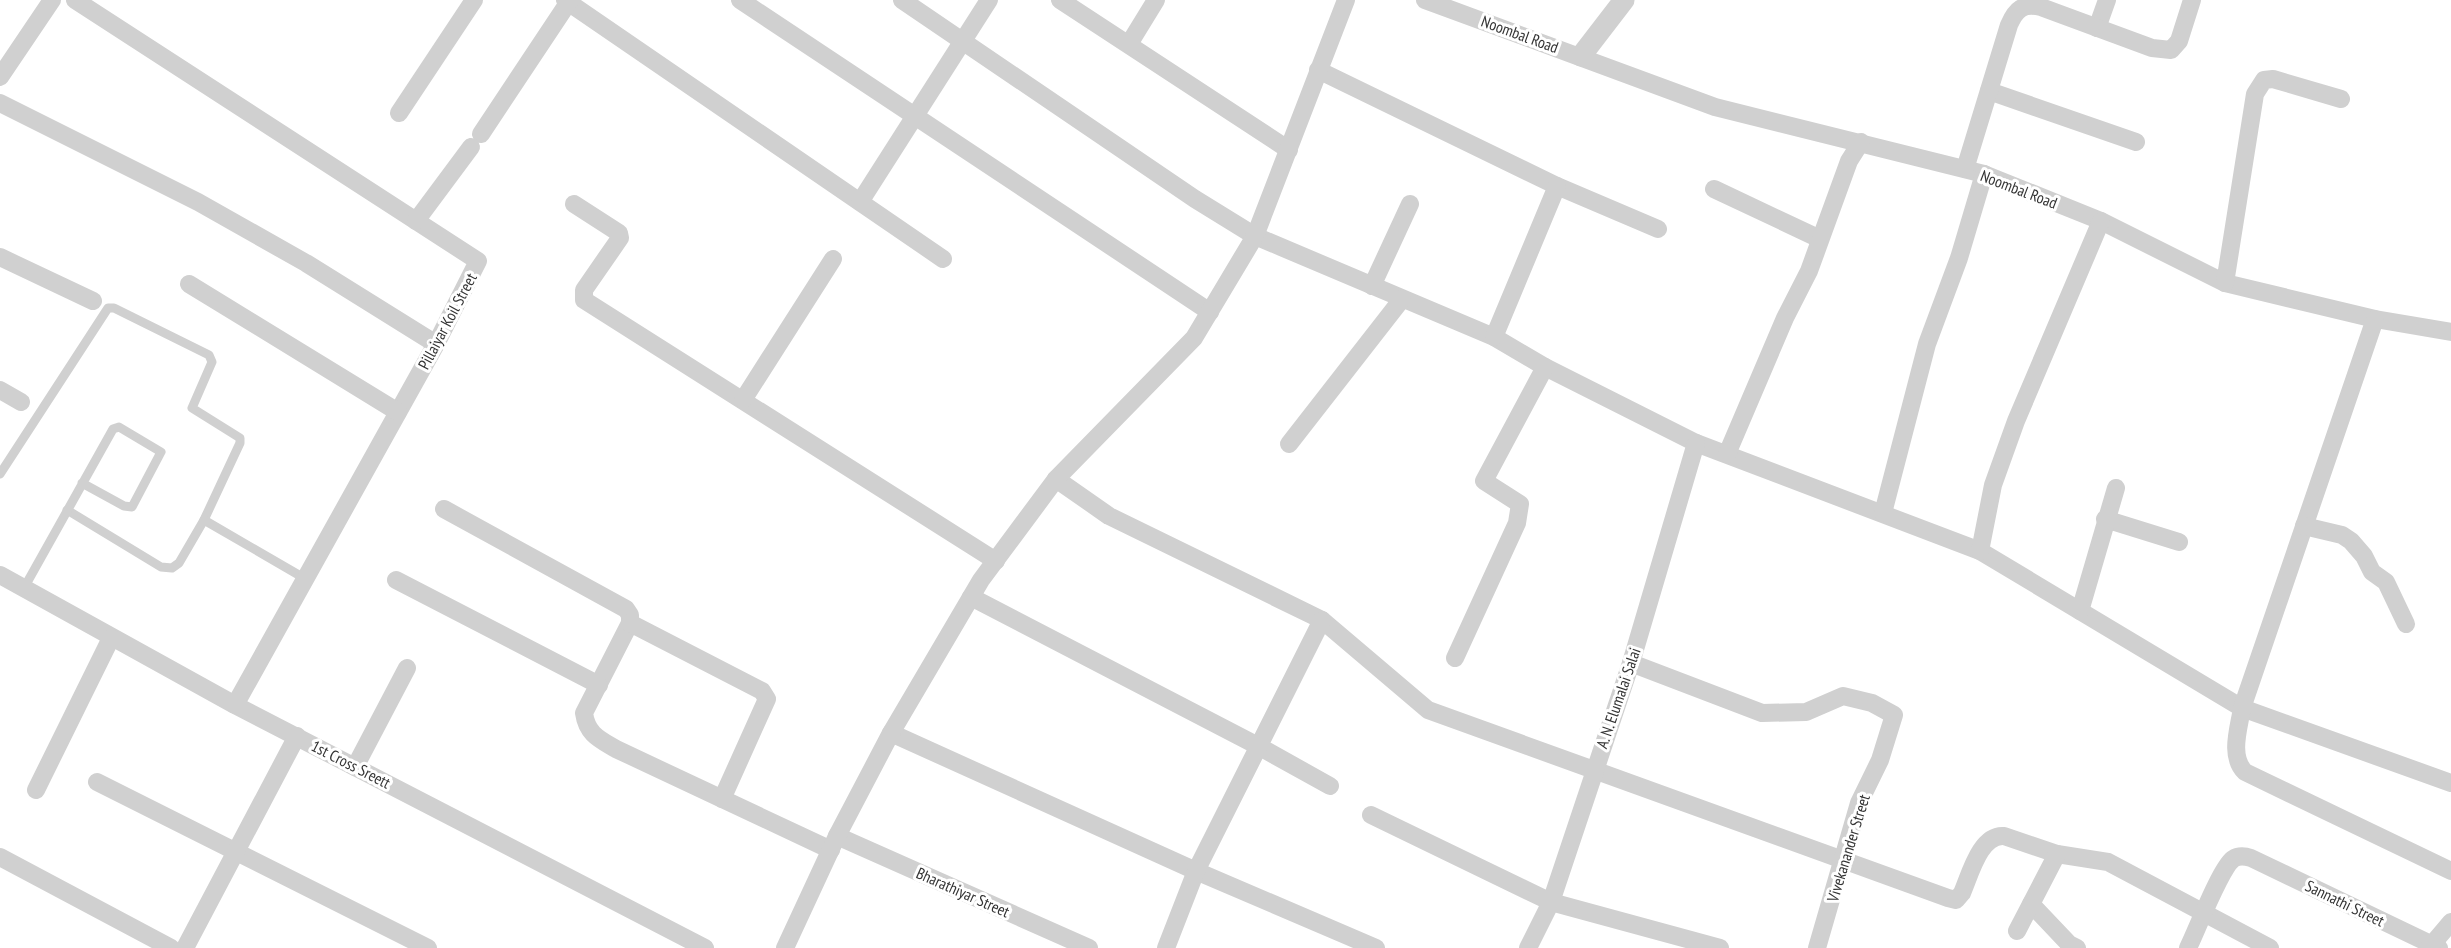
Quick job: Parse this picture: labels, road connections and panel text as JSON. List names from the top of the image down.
{
  "streets": {
    "street": [
      "Noombal Road",
      "Pillaiyar Koil Street",
      "A. N. Elumalai Salai",
      "1st Cross Sreett",
      "Vivekanander Street",
      "Bharathiyar Street",
      "Sannathi Street"
    ]
  },
  "crossings": [
    ["Pillaiyar Koil Street", "1st Cross Sreett"],
    ["A. N. Elumalai Salai", "Vivekanander Street"]
  ]
}
